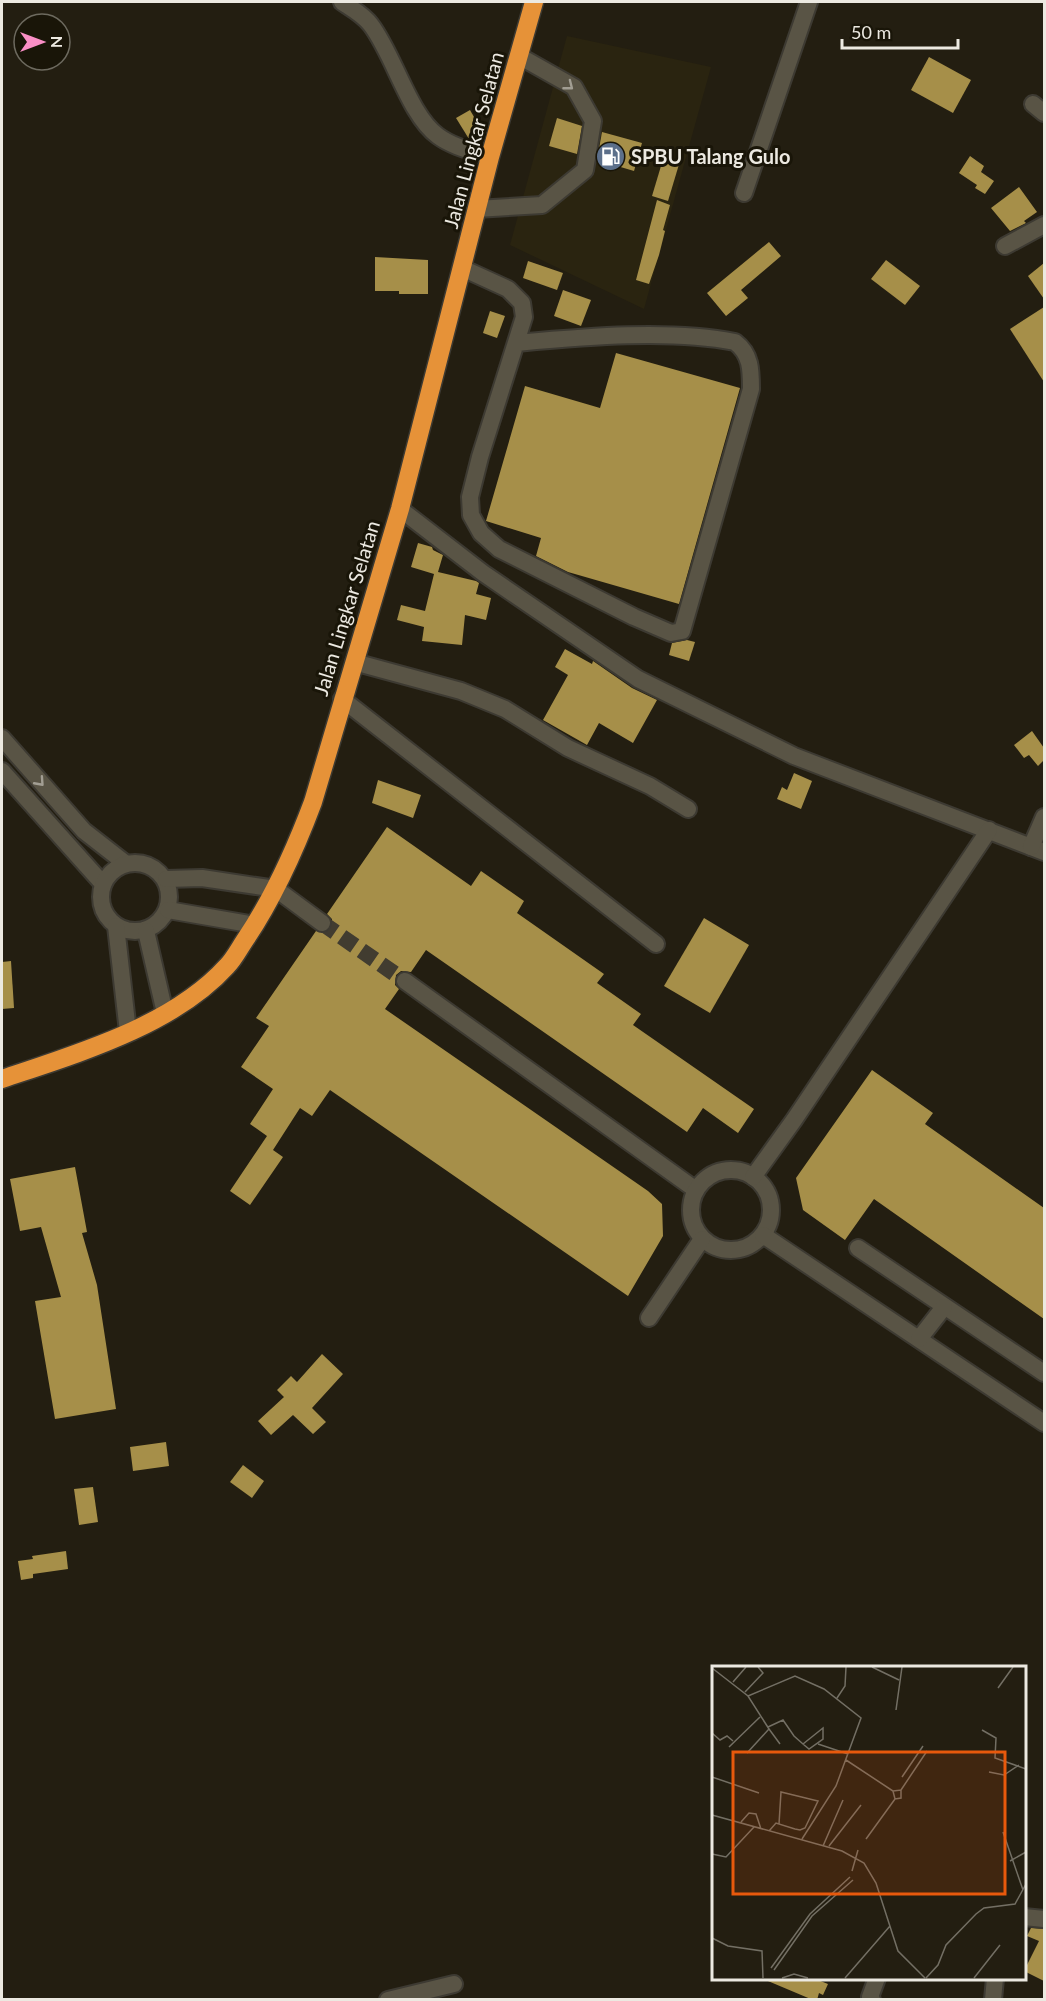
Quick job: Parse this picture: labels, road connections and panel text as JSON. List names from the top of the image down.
{
  "streets": {
    "highway": ["Jalan Lingkar Selatan"]
  },
  "places": {
    "fuel station": ["SPBU Talang Gulo"]
  },
  "scale_bar": "50 m",
  "north": "right"
}
